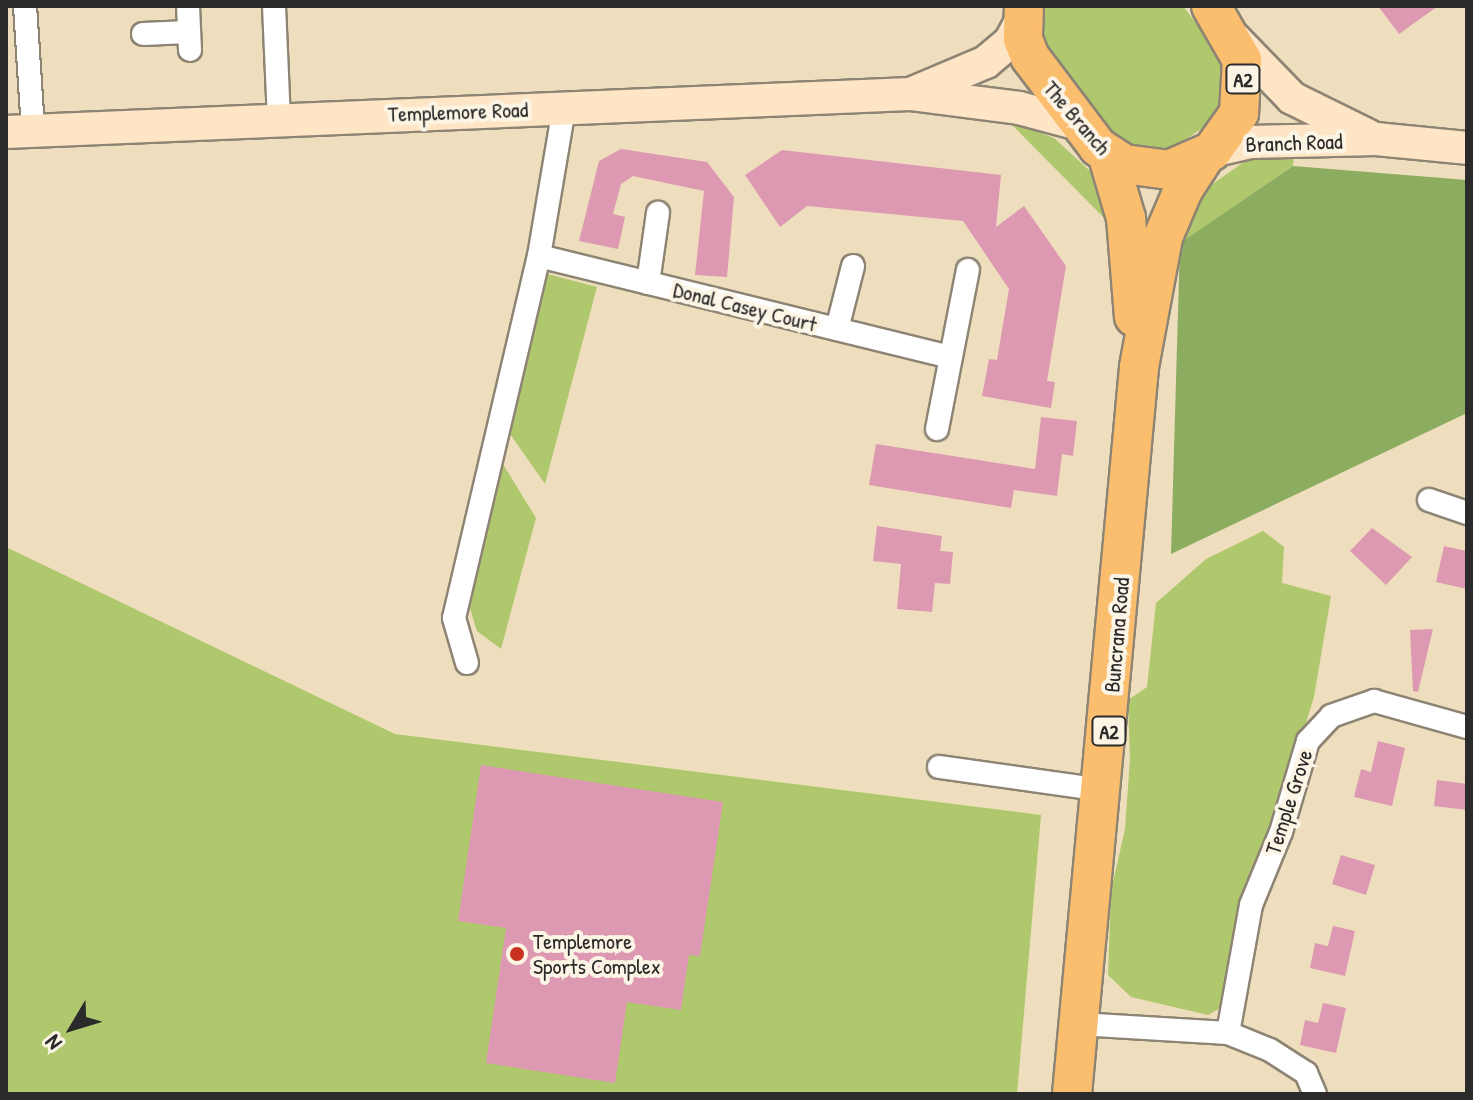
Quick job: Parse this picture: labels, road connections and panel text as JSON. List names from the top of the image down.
{
  "streets": {
    "highway": ["A2", "The Branch", "Buncrana Road"],
    "main road": ["Templemore Road", "Branch Road"],
    "street": ["Donal Casey Court", "Temple Grove"]
  },
  "crossings": [
    ["A2", "The Branch"],
    ["A2", "Branch Road"],
    ["A2", "Buncrana Road"],
    ["Templemore Road", "The Branch"],
    ["The Branch", "Branch Road"],
    ["The Branch", "Buncrana Road"],
    ["Branch Road", "Buncrana Road"]
  ],
  "places": ["Templemore Sports Complex"],
  "north": "bottom left"
}
